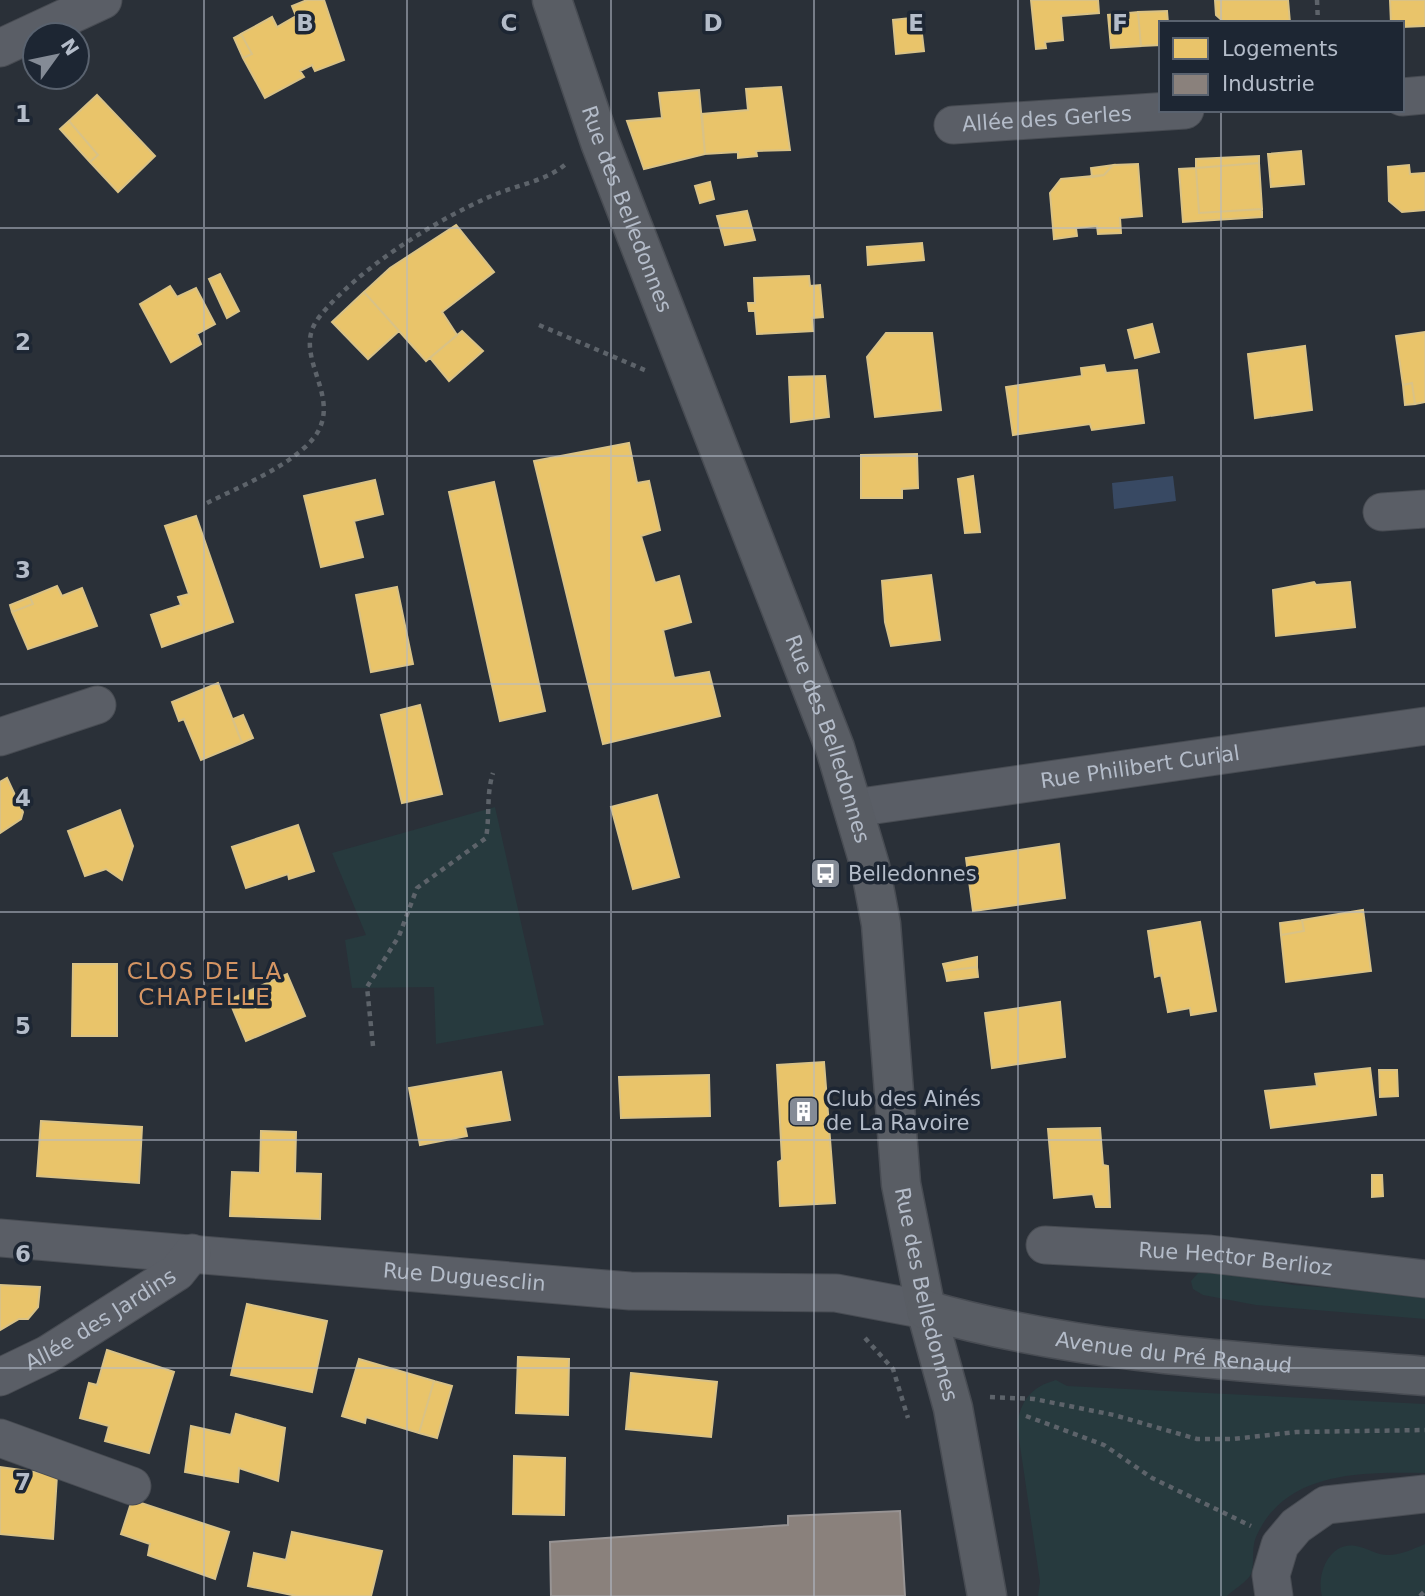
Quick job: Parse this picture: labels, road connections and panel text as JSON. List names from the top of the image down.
{
  "streets": {
    "main road": ["Rue des Belledonnes", "Avenue du Pré Renaud"],
    "street": [
      "Allée des Gerles",
      "Rue Philibert Curial",
      "Rue Hector Berlioz",
      "Rue Duguesclin",
      "Allée des Jardins"
    ]
  },
  "crossings": [
    ["Rue des Belledonnes", "Rue Philibert Curial"],
    ["Rue des Belledonnes", "Rue Duguesclin"],
    ["Rue des Belledonnes", "Avenue du Pré Renaud"],
    ["Rue Duguesclin", "Allée des Jardins"],
    ["Rue Duguesclin", "Avenue du Pré Renaud"]
  ],
  "districts": ["CLOS DE LA CHAPELLE"],
  "places": {
    "bus stop": ["Belledonnes"],
    "building": ["Club des Ainés de La Ravoire"]
  },
  "legend": ["Logements", "Industrie"],
  "north": "top right",
  "grid": {
    "columns": [
      "B",
      "C",
      "D",
      "E",
      "F"
    ],
    "rows": [
      "1",
      "2",
      "3",
      "4",
      "5",
      "6",
      "7"
    ]
  }
}
